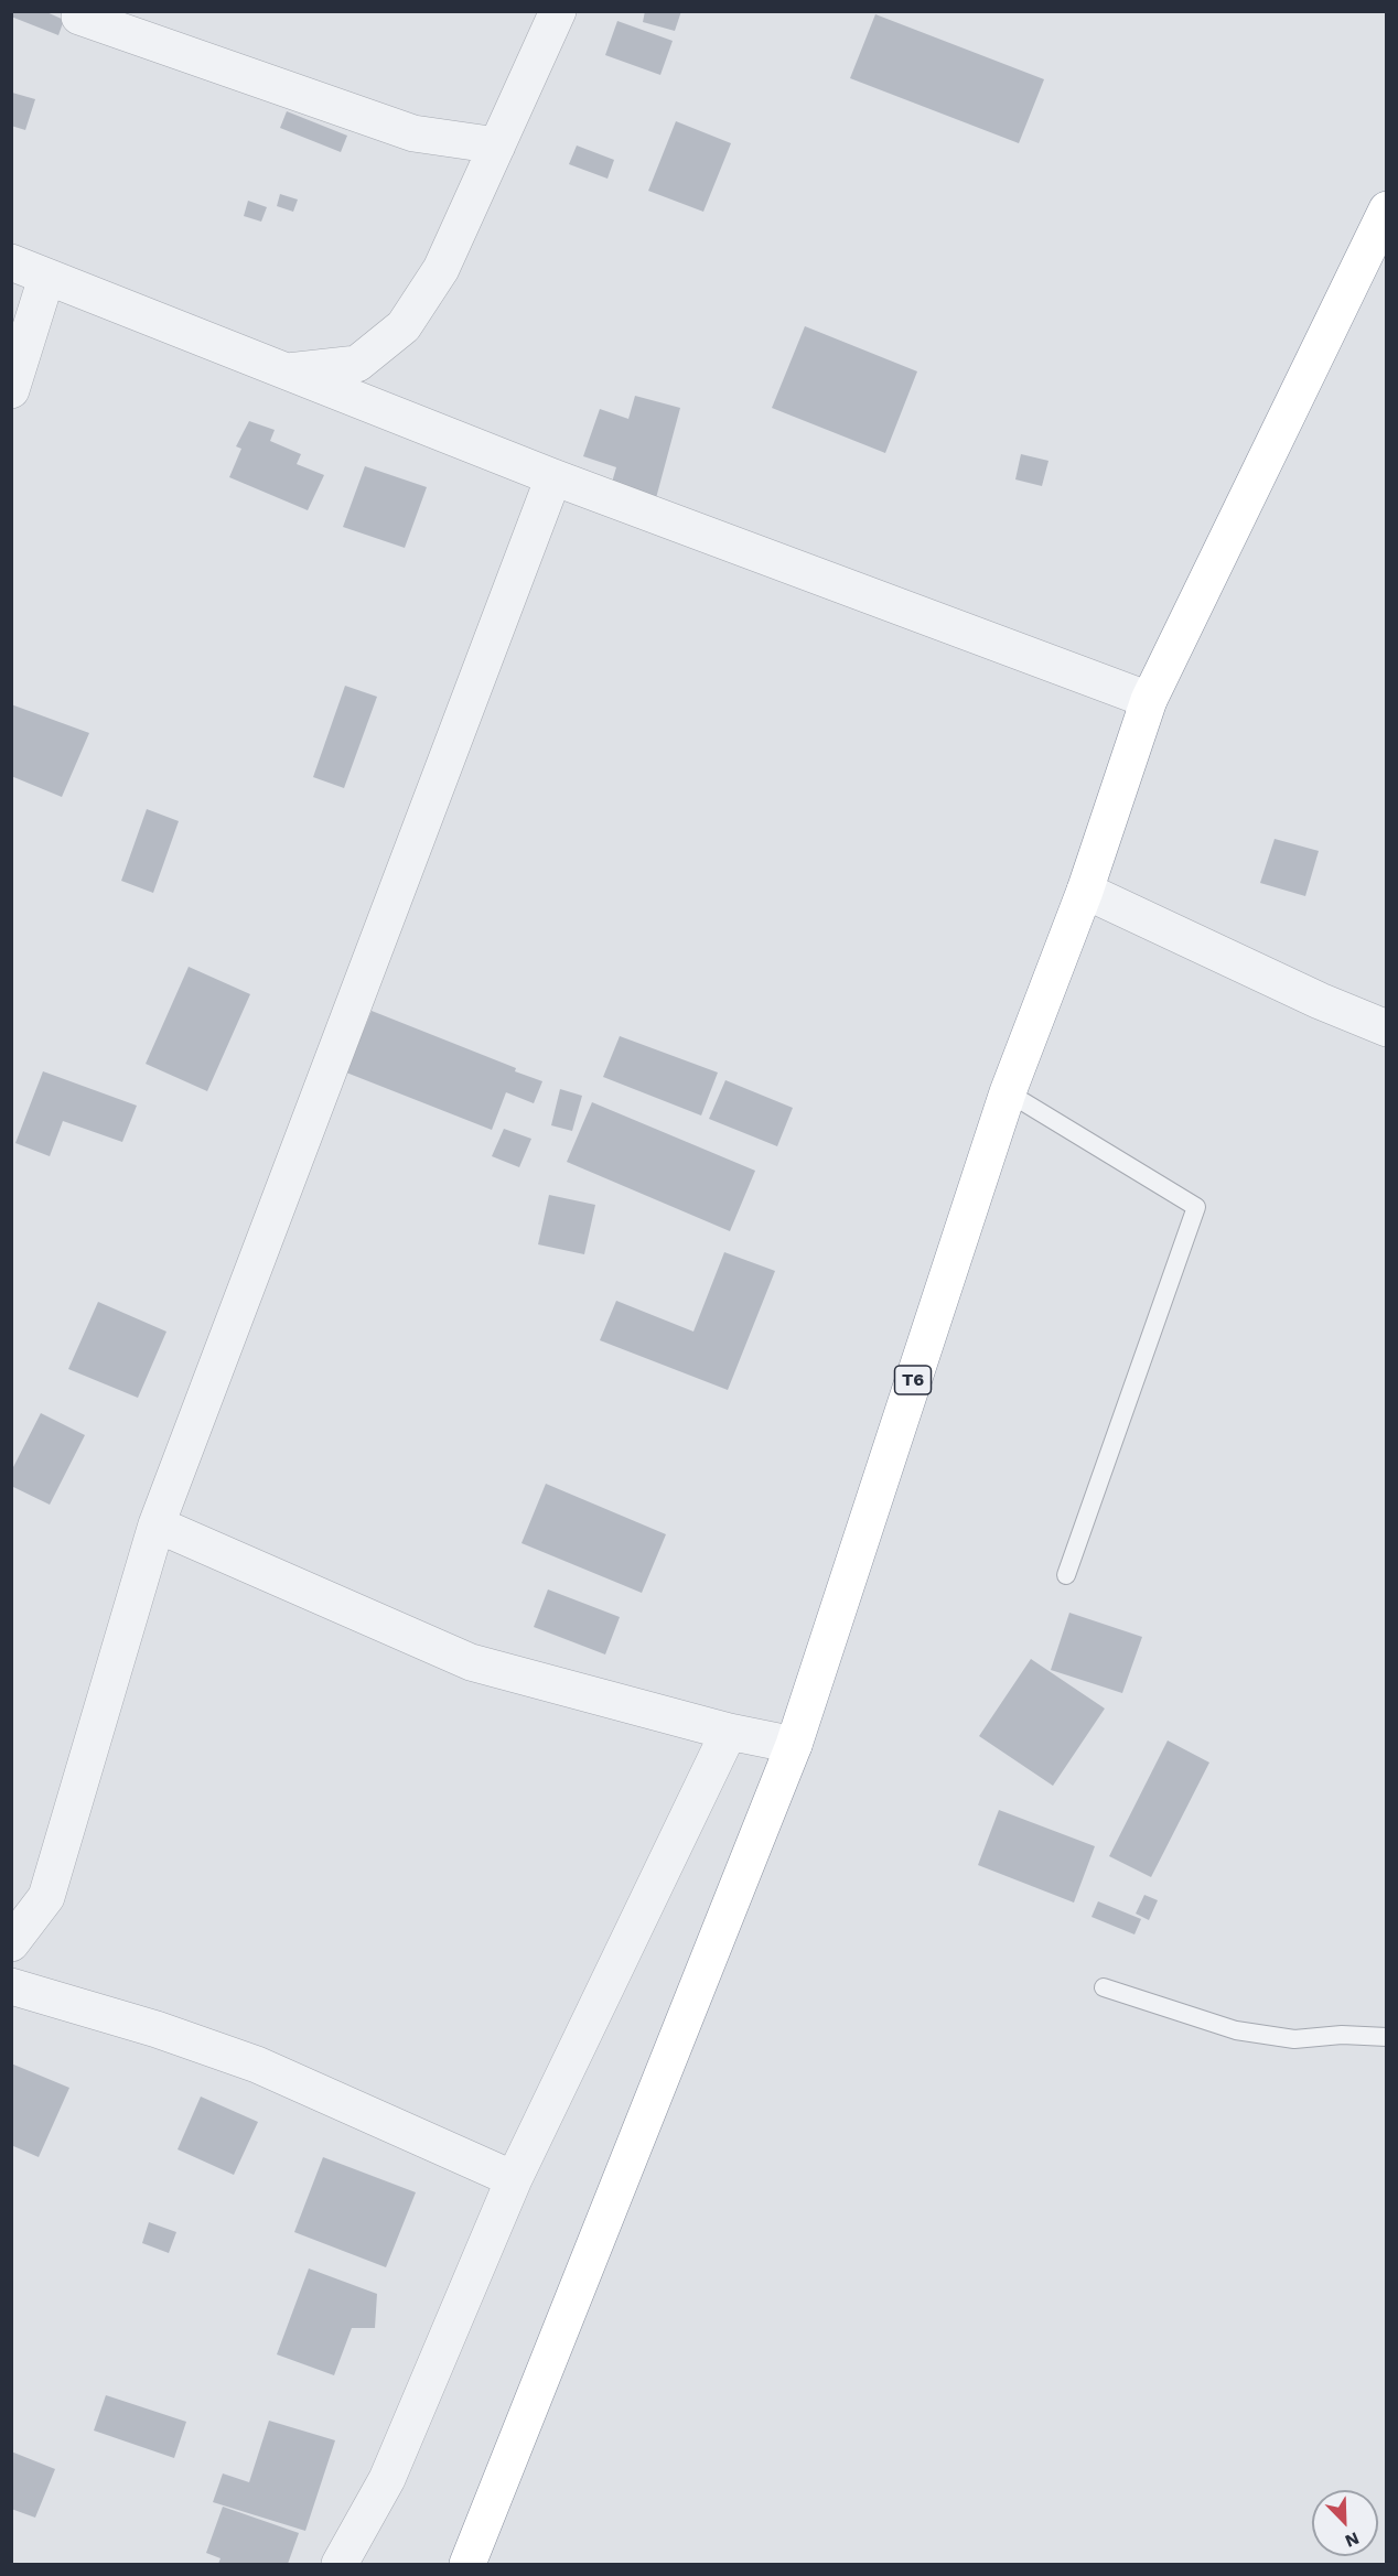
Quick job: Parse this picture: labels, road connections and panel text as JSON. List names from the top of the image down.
{
  "streets": {
    "highway": ["T6"]
  },
  "north": "bottom right"
}
